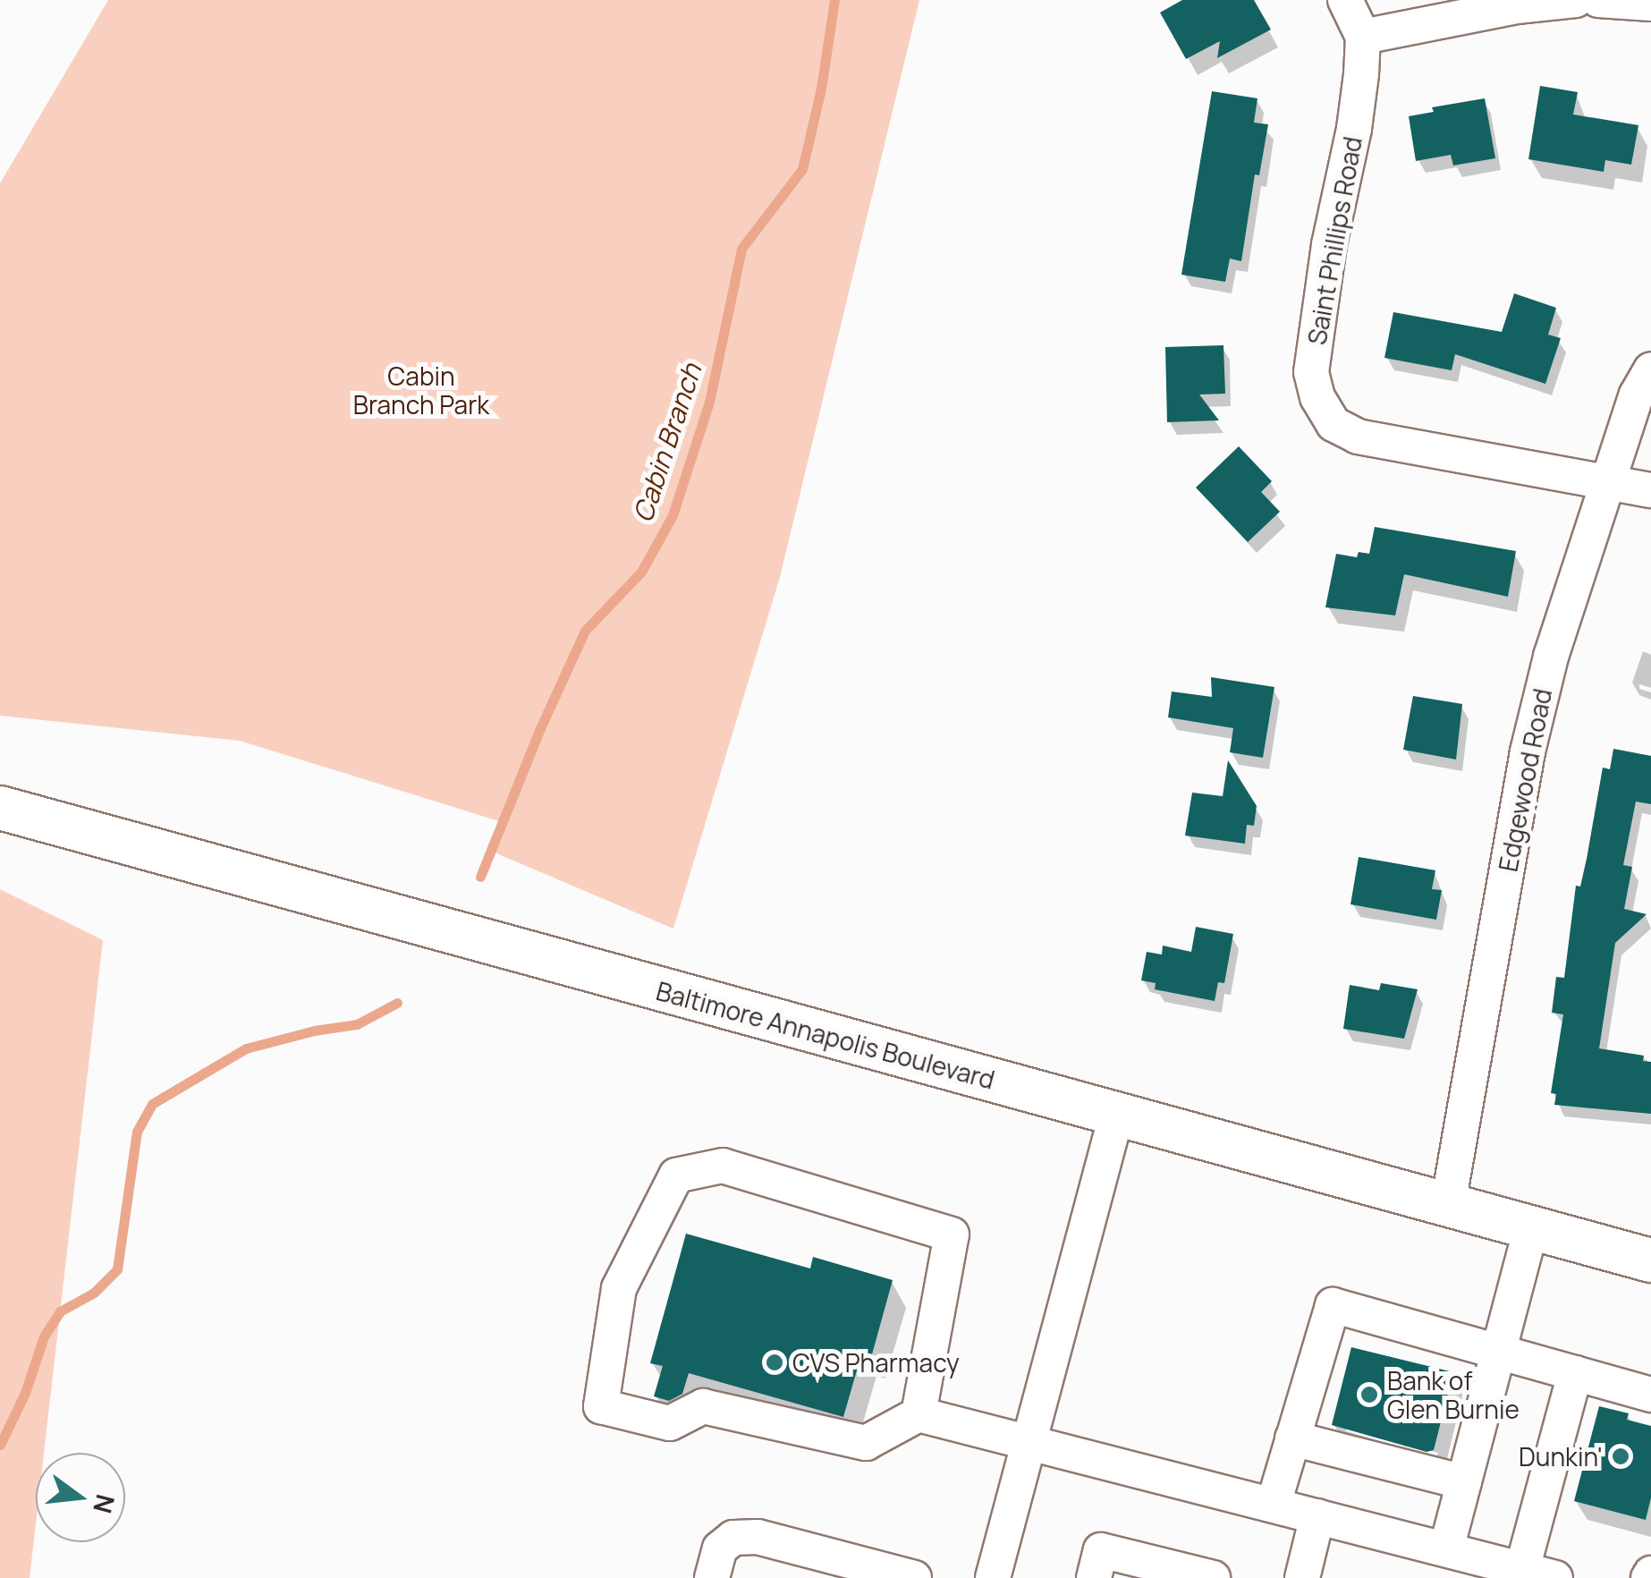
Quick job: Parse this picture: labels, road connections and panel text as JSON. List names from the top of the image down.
{
  "streets": {
    "main road": ["Baltimore Annapolis Boulevard"],
    "street": ["Saint Phillips Road", "Edgewood Road"]
  },
  "crossings": [
    ["Saint Phillips Road", "Edgewood Road"],
    ["Edgewood Road", "Baltimore Annapolis Boulevard"]
  ],
  "water": ["Cabin Branch"],
  "parks": ["Cabin Branch Park"],
  "places": ["CVS Pharmacy", "Bank of Glen Burnie", "Dunkin'"],
  "north": "right"
}
